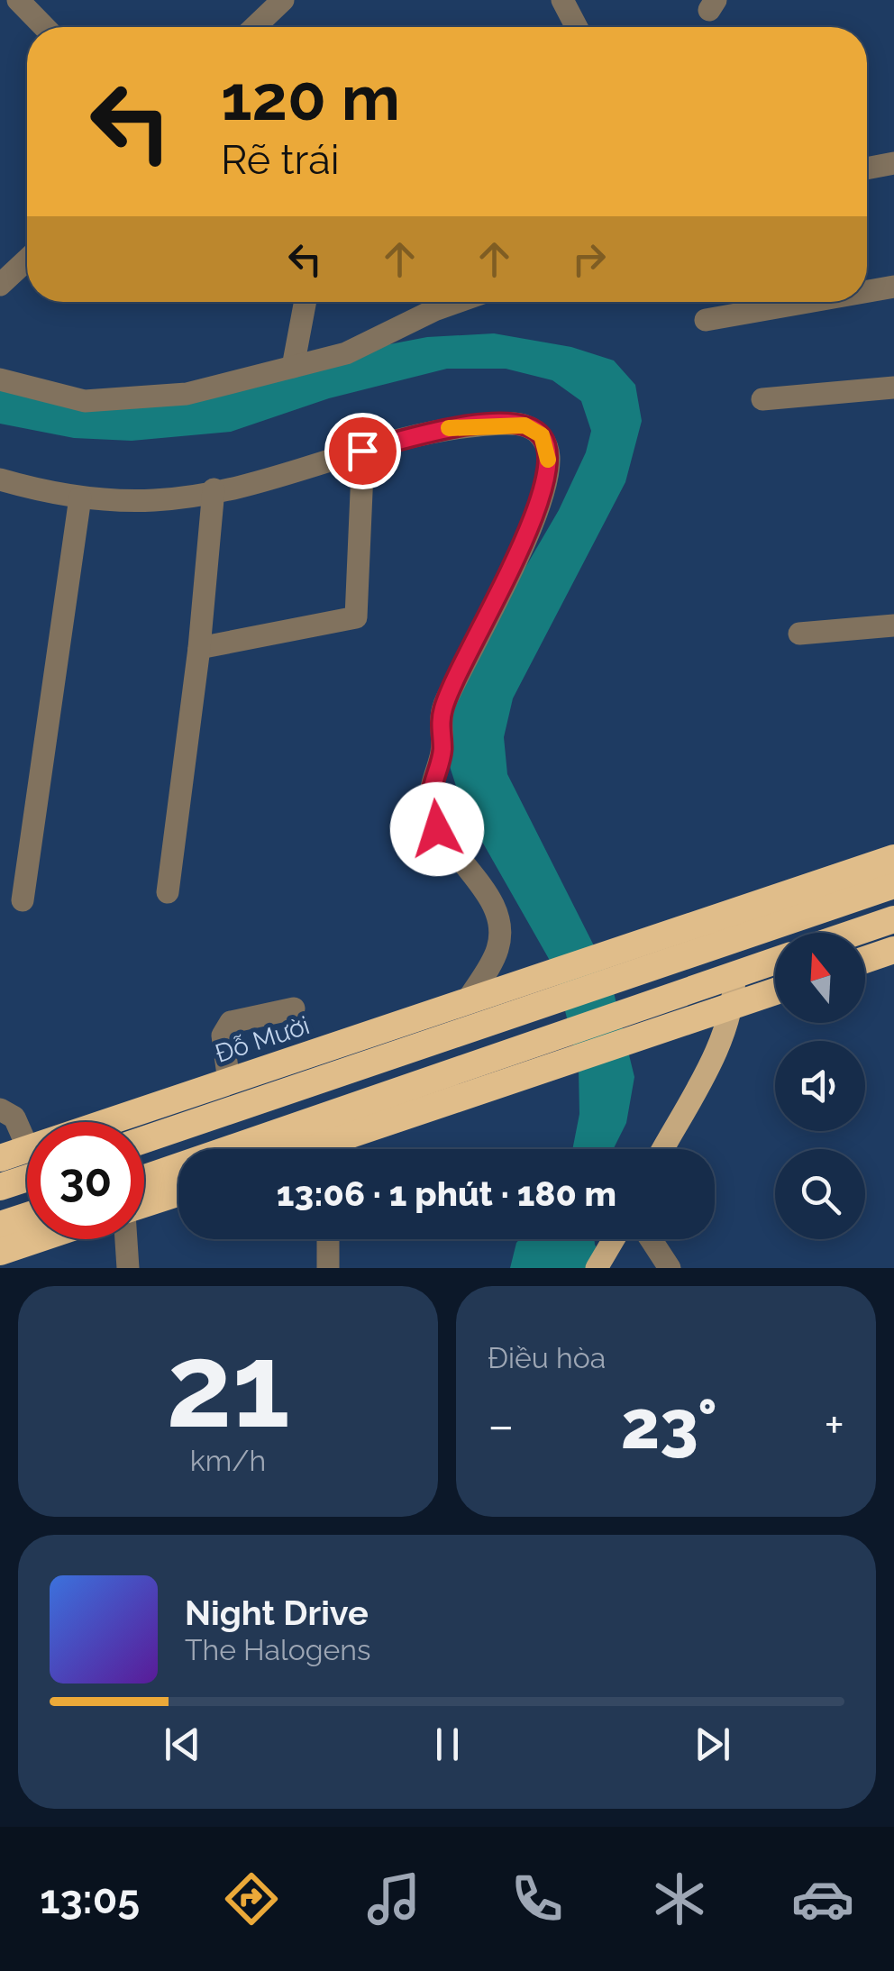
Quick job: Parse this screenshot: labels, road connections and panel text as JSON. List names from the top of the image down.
{
  "streets": {
    "highway": ["Đỗ Mười"]
  },
  "north": "top",
  "page": {
    "turn": ["120 m", "Rẽ trái"],
    "limit": "30",
    "trip": "13:06 · 1 phút · 180 m",
    "tile": [
      ["21", "km/h"],
      "Điều hòa"
    ],
    "heat": ["−", "23°", "+"],
    "song": ["Night Drive", "The Halogens"],
    "tabs": "13:05"
  }
}
